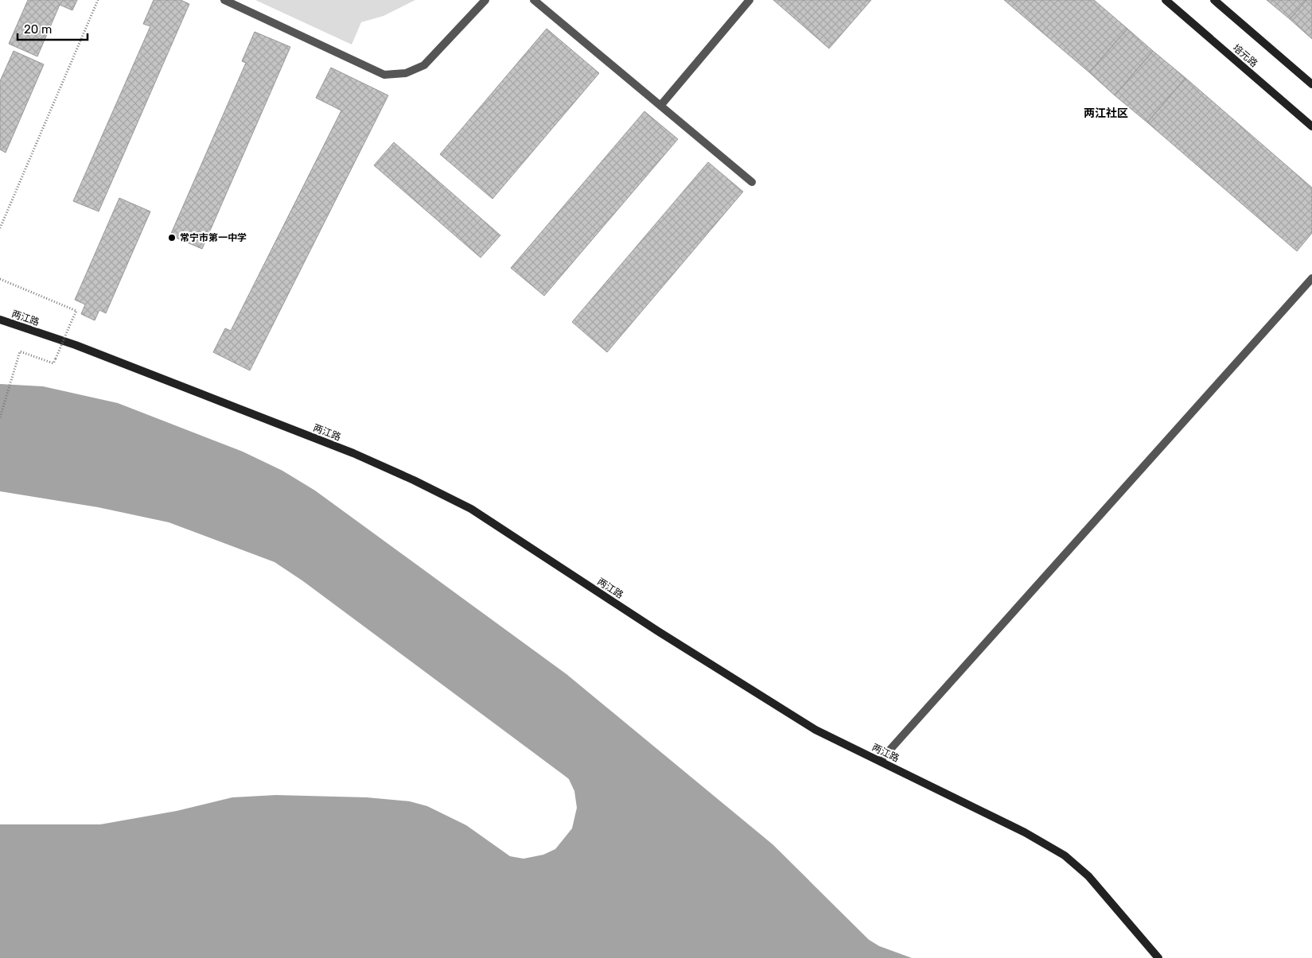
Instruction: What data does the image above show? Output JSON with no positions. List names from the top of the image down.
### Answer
{
  "streets": {
    "street": ["培元路", "两江路"]
  },
  "districts": ["两江社区"],
  "places": ["常宁市第一中学"],
  "scale_bar": "20 m"
}
